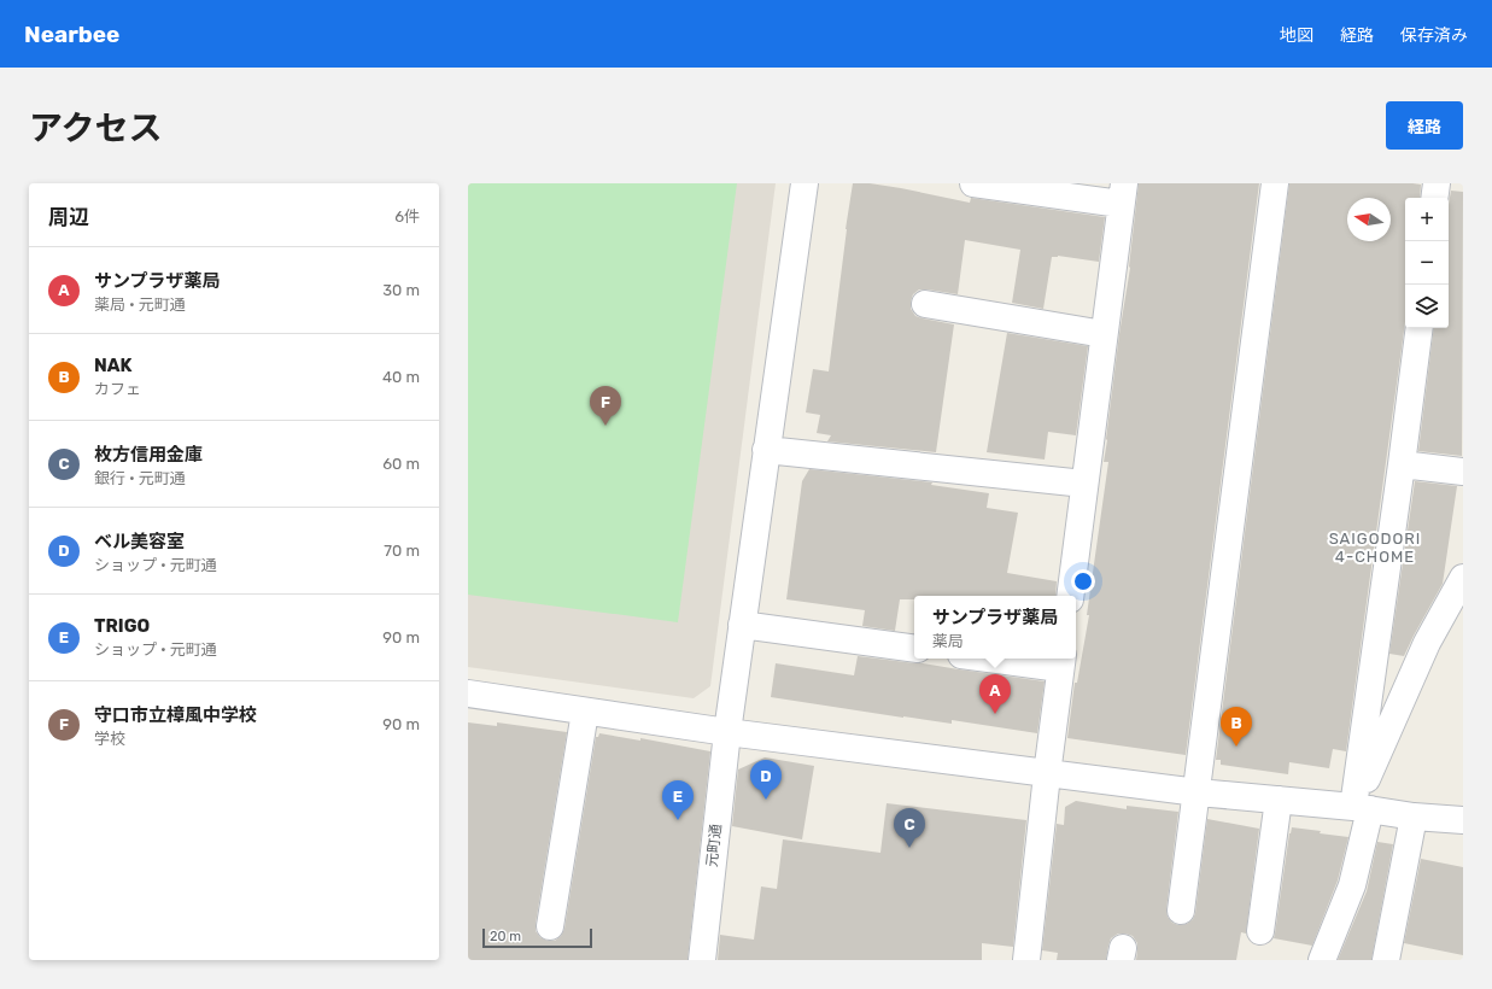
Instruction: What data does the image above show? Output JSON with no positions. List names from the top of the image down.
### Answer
{
  "streets": {
    "street": ["元町通"]
  },
  "districts": ["SAIGODORI 4-CHOME"],
  "scale_bar": "20 m",
  "north": "left",
  "page": {
    "header": "Nearbee",
    "nav": ["地図", "経路", "保存済み"],
    "title": "アクセス",
    "buttons": "経路",
    "heading": ["周辺", "6件"],
    "map_buttons": ["+", "−"],
    "list": [
      {
        "mark": "A",
        "name": "サンプラザ薬局",
        "note": "薬局 · 元町通",
        "value": "30 m"
      },
      {
        "mark": "B",
        "name": "NAK",
        "note": "カフェ",
        "value": "40 m"
      },
      {
        "mark": "C",
        "name": "枚方信用金庫",
        "note": "銀行 · 元町通",
        "value": "60 m"
      },
      {
        "mark": "D",
        "name": "ベル美容室",
        "note": "ショップ · 元町通",
        "value": "70 m"
      },
      {
        "mark": "E",
        "name": "TRIGO",
        "note": "ショップ · 元町通",
        "value": "90 m"
      },
      {
        "mark": "F",
        "name": "守口市立樟風中学校",
        "note": "学校",
        "value": "90 m"
      }
    ],
    "pins": [
      "F",
      "A",
      "B",
      "D",
      "E",
      "C"
    ],
    "popup": ["サンプラザ薬局", "薬局"],
    "scale": "20 m"
  }
}
